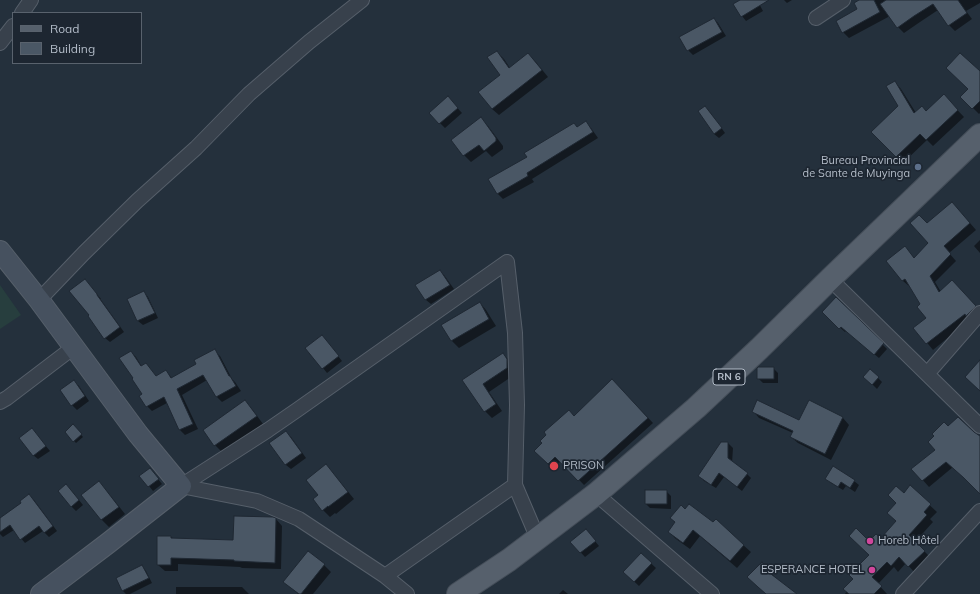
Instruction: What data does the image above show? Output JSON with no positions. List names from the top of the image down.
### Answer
{
  "streets": {
    "main road": ["RN 6"]
  },
  "places": [
    "Bureau Provincial de Sante de Muyinga",
    "PRISON",
    "Horeb Hôtel",
    "ESPERANCE HOTEL"
  ],
  "legend": ["Road", "Building"]
}
